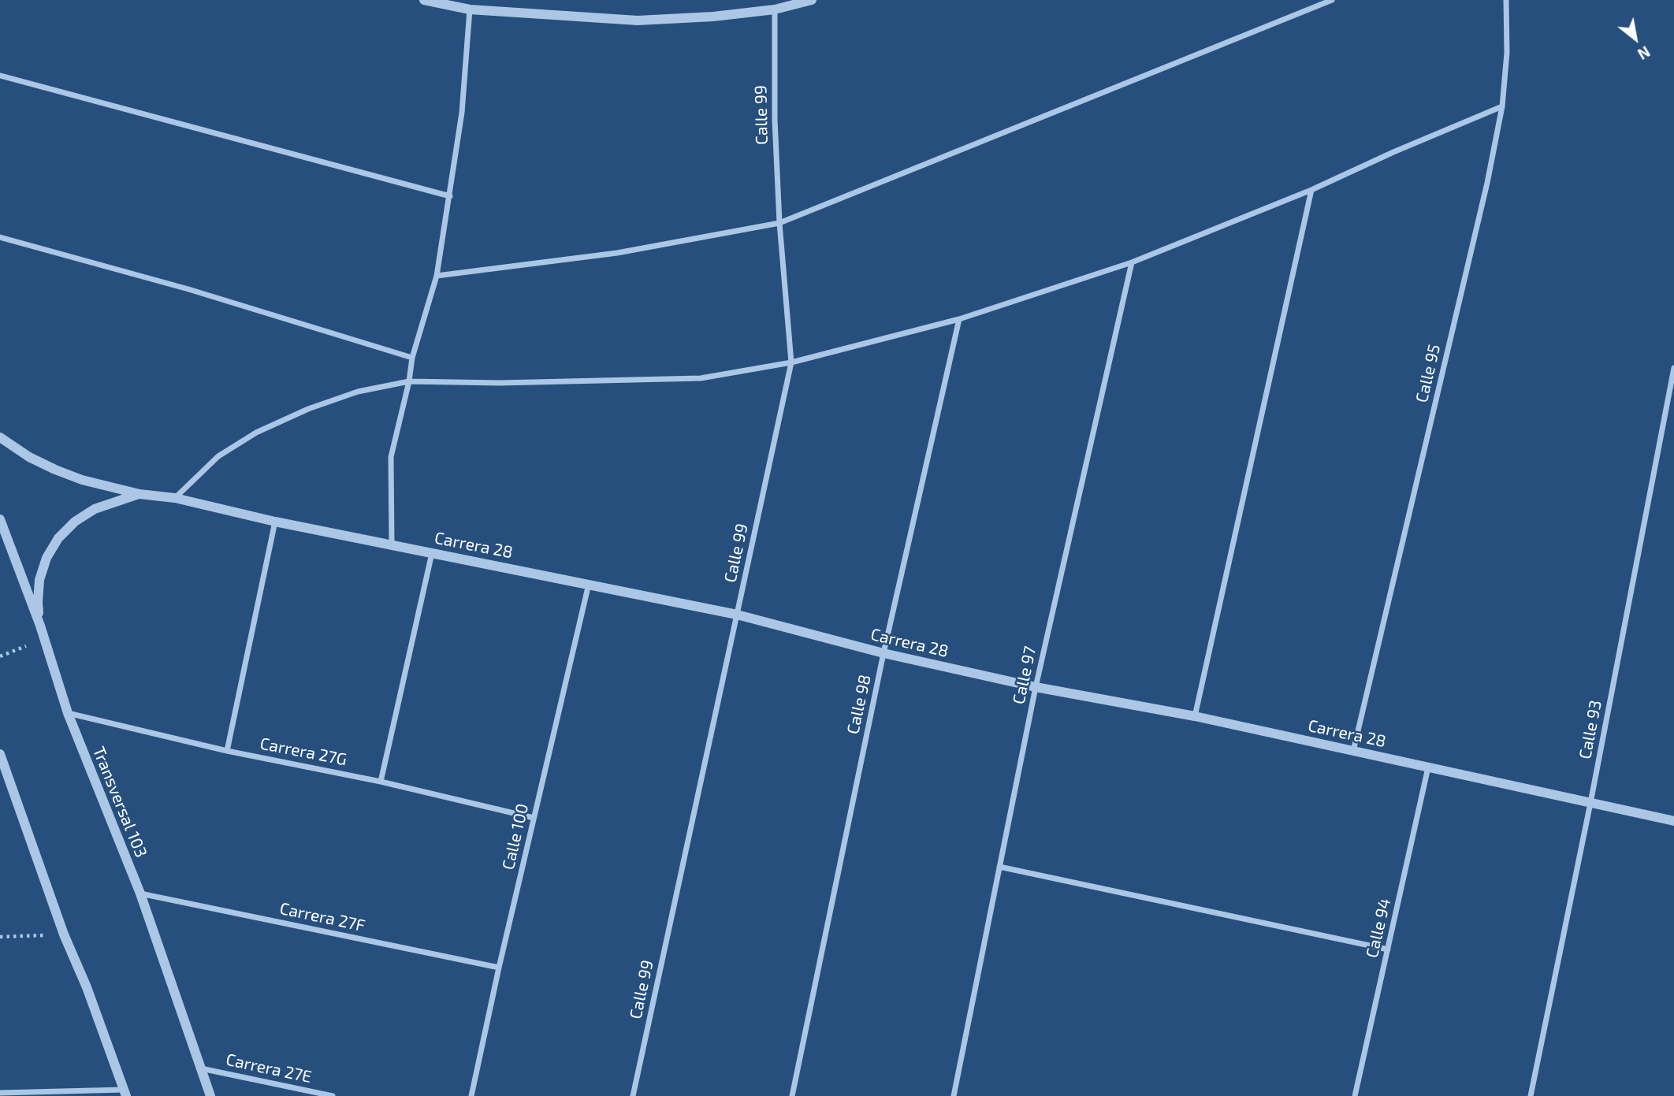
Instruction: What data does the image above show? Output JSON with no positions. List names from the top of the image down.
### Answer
{
  "streets": {
    "street": [
      "Calle 99",
      "Calle 95",
      "Carrera 28",
      "Calle 97",
      "Calle 98",
      "Calle 93",
      "Carrera 27G",
      "Transversal 103",
      "Calle 100",
      "Carrera 27F",
      "Calle 94",
      "Carrera 27E"
    ]
  },
  "crossings": [
    ["Calle 99", "Carrera 28"],
    ["Calle 95", "Carrera 28"],
    ["Carrera 28", "Calle 97"],
    ["Carrera 28", "Calle 98"],
    ["Carrera 28", "Calle 93"],
    ["Carrera 28", "Transversal 103"],
    ["Carrera 28", "Calle 100"],
    ["Carrera 28", "Calle 94"],
    ["Carrera 27G", "Transversal 103"],
    ["Carrera 27G", "Calle 100"],
    ["Transversal 103", "Carrera 27F"],
    ["Transversal 103", "Carrera 27E"],
    ["Calle 100", "Carrera 27F"]
  ],
  "north": "bottom right"
}
